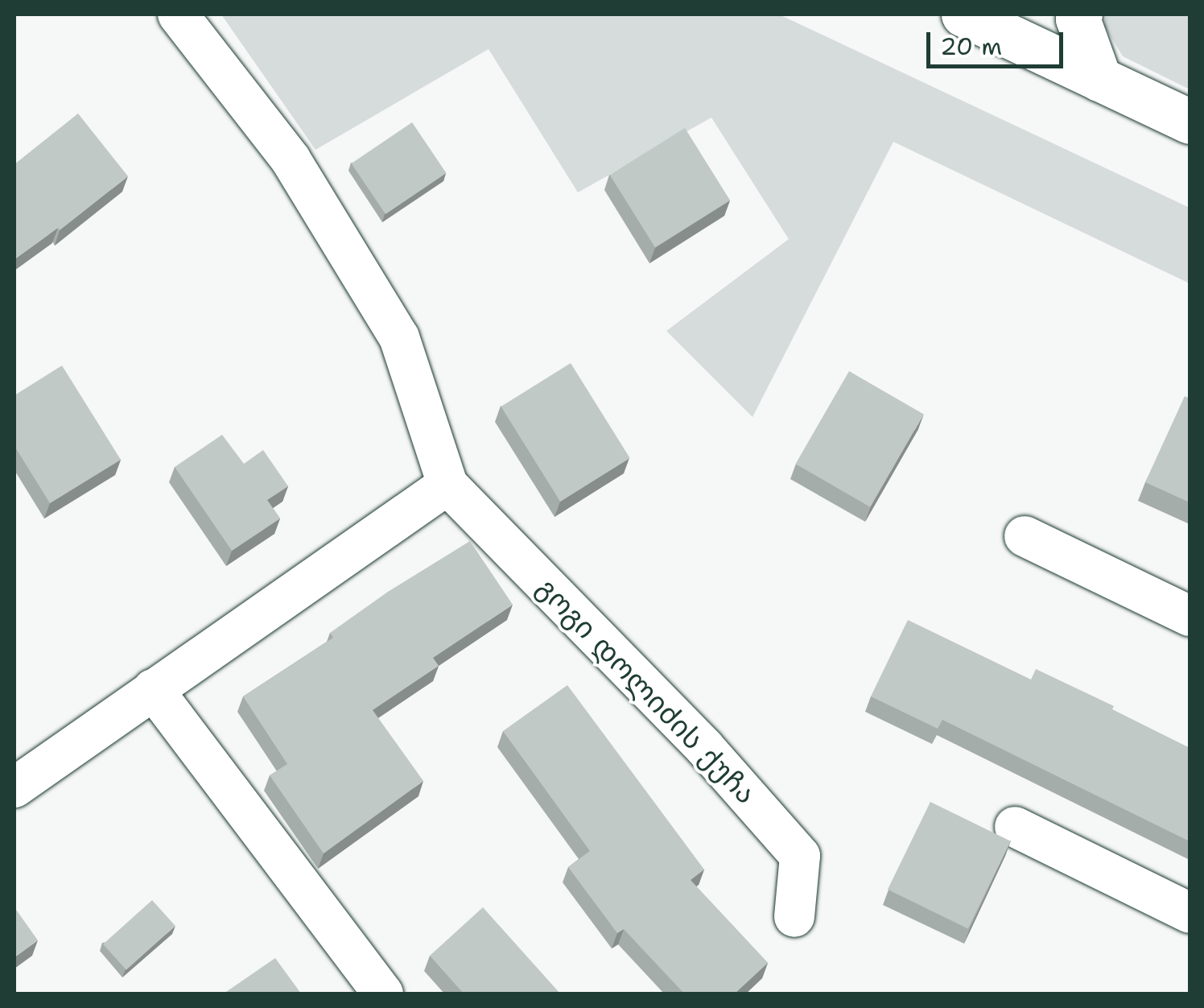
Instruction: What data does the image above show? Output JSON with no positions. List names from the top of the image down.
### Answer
{
  "streets": {
    "street": ["გოგი დოლიძის ქუჩა"]
  },
  "scale_bar": "20 m"
}
